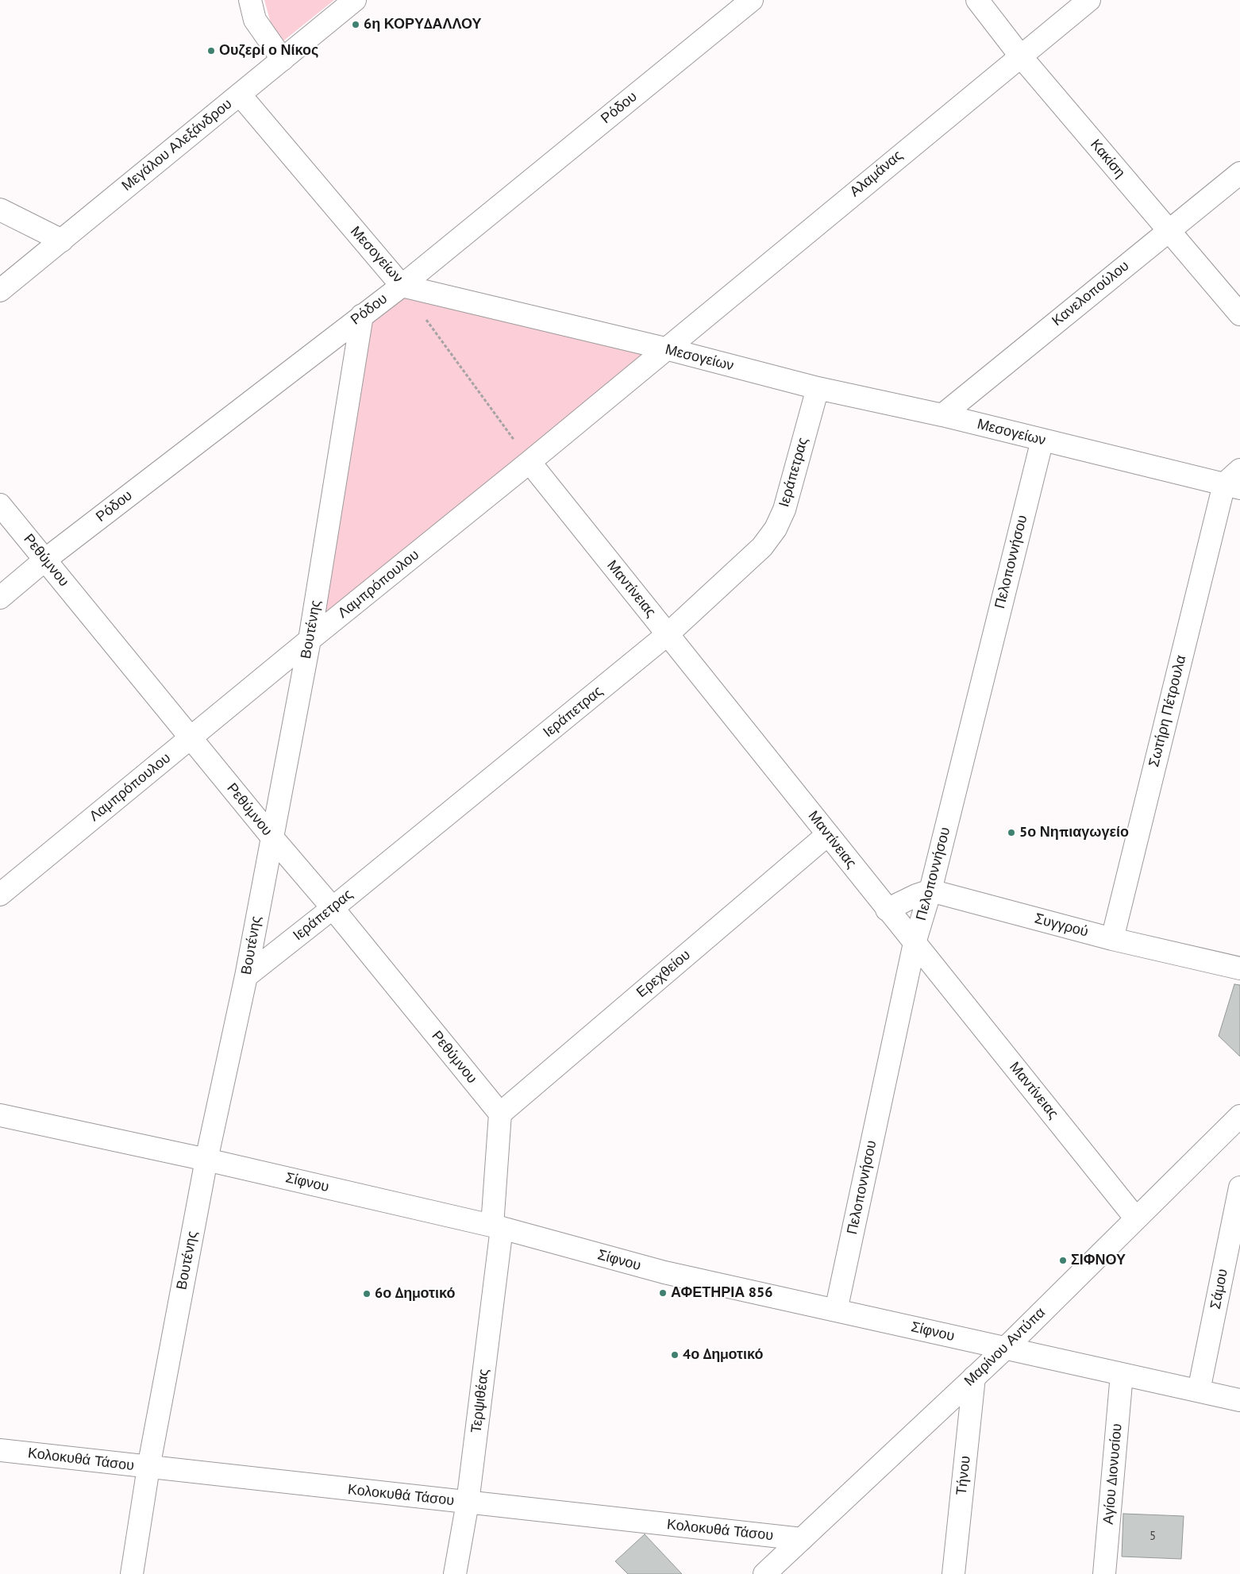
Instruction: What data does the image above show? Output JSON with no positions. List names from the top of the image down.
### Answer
{
  "streets": {
    "street": [
      "Ρόδου",
      "Μεγάλου Αλεξάνδρου",
      "Κακίση",
      "Αλαμάνας",
      "Μεσογείων",
      "Κανελοπούλου",
      "Ιεράπετρας",
      "Ρεθύμνου",
      "Πελοποννήσου",
      "Λαμπρόπουλου",
      "Μαντίνειας",
      "Βουτένης",
      "Σωτήρη Πέτρουλα",
      "Συγγρού",
      "Ερεχθείου",
      "Σίφνου",
      "Σάμου",
      "Μαρίνου Αντύπα",
      "Τερψιθέας",
      "Κολοκυθά Τάσου",
      "Αγίου Διονυσίου",
      "Τήνου"
    ]
  },
  "crossings": [
    ["Ρόδου", "Μεσογείων"],
    ["Ρόδου", "Ρεθύμνου"],
    ["Ρόδου", "Βουτένης"],
    ["Μεγάλου Αλεξάνδρου", "Μεσογείων"],
    ["Κακίση", "Αλαμάνας"],
    ["Κακίση", "Κανελοπούλου"],
    ["Αλαμάνας", "Μεσογείων"],
    ["Αλαμάνας", "Λαμπρόπουλου"],
    ["Μεσογείων", "Κανελοπούλου"],
    ["Μεσογείων", "Ιεράπετρας"],
    ["Μεσογείων", "Πελοποννήσου"],
    ["Μεσογείων", "Λαμπρόπουλου"],
    ["Μεσογείων", "Σωτήρη Πέτρουλα"],
    ["Ιεράπετρας", "Ρεθύμνου"],
    ["Ιεράπετρας", "Μαντίνειας"],
    ["Ιεράπετρας", "Βουτένης"],
    ["Ρεθύμνου", "Λαμπρόπουλου"],
    ["Ρεθύμνου", "Βουτένης"],
    ["Ρεθύμνου", "Ερεχθείου"],
    ["Ρεθύμνου", "Τερψιθέας"],
    ["Πελοποννήσου", "Μαντίνειας"],
    ["Πελοποννήσου", "Συγγρού"],
    ["Πελοποννήσου", "Σίφνου"],
    ["Λαμπρόπουλου", "Μαντίνειας"],
    ["Λαμπρόπουλου", "Βουτένης"],
    ["Μαντίνειας", "Ερεχθείου"],
    ["Μαντίνειας", "Μαρίνου Αντύπα"],
    ["Βουτένης", "Σίφνου"],
    ["Βουτένης", "Κολοκυθά Τάσου"],
    ["Σωτήρη Πέτρουλα", "Συγγρού"],
    ["Ερεχθείου", "Τερψιθέας"],
    ["Σίφνου", "Σάμου"],
    ["Σίφνου", "Μαρίνου Αντύπα"],
    ["Σίφνου", "Τερψιθέας"],
    ["Σίφνου", "Αγίου Διονυσίου"],
    ["Μαρίνου Αντύπα", "Κολοκυθά Τάσου"],
    ["Μαρίνου Αντύπα", "Τήνου"],
    ["Τερψιθέας", "Κολοκυθά Τάσου"]
  ],
  "places": [
    "6η ΚΟΡΥΔΑΛΛΟΥ",
    "Ουζερί ο Νίκος",
    "5ο Νηπιαγωγείο",
    "ΣΙΦΝΟΥ",
    "ΑΦΕΤΗΡΙΑ 856",
    "6ο Δημοτικό",
    "4ο Δημοτικό"
  ],
  "house_numbers": ["5"]
}
